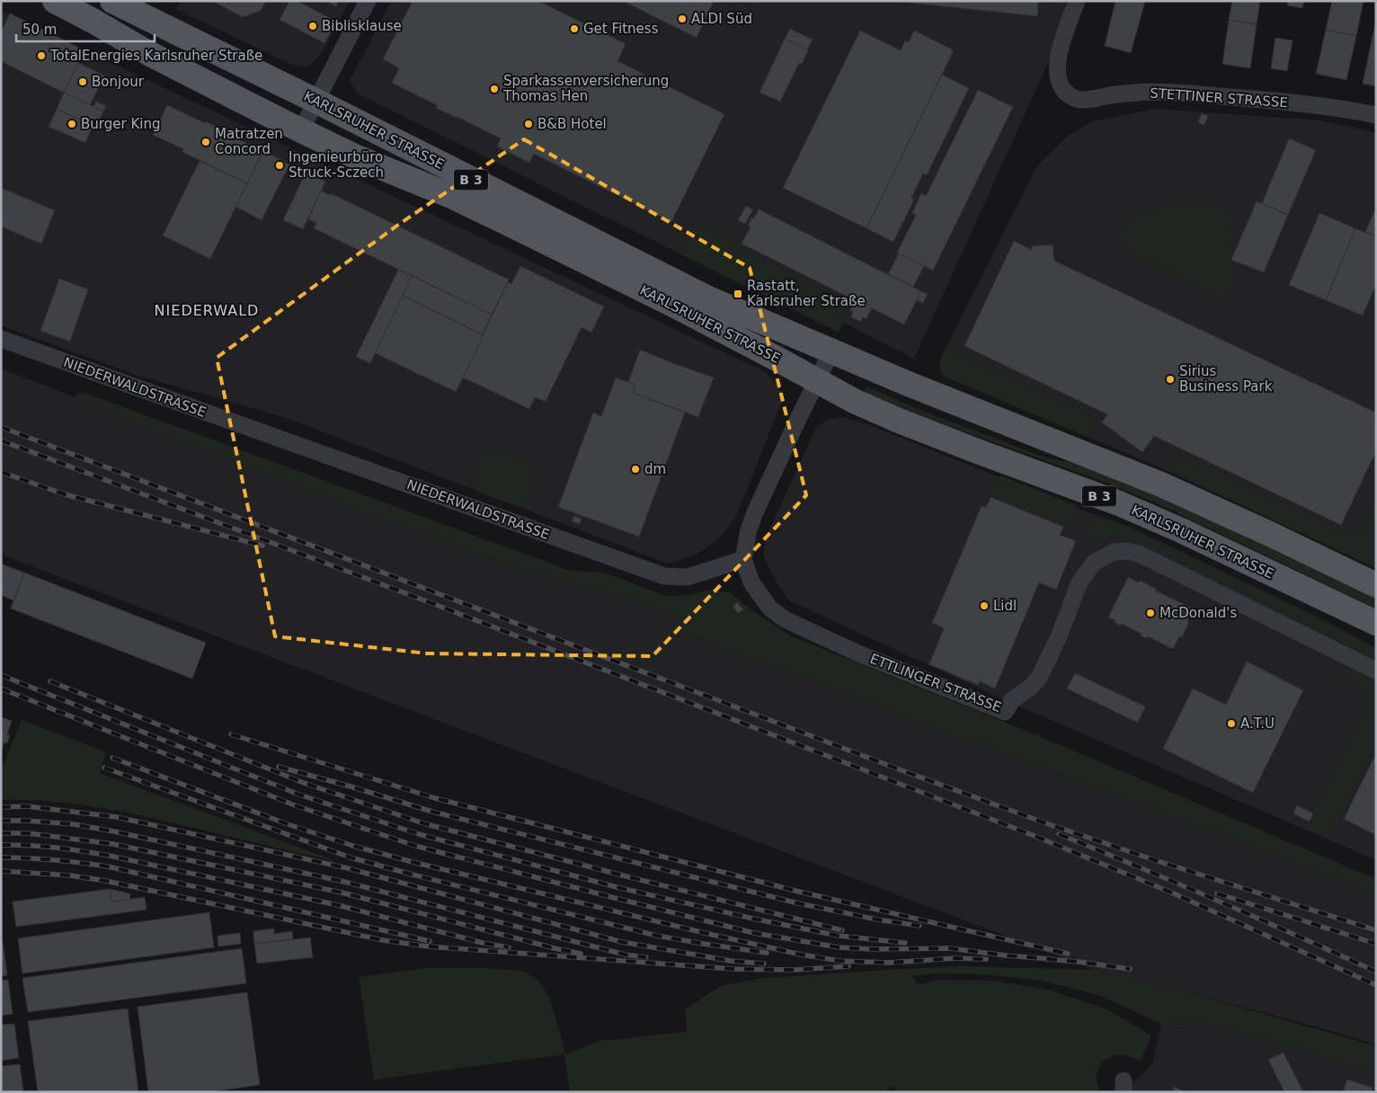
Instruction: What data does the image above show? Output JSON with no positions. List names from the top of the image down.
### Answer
{
  "streets": {
    "main road": ["KARLSRUHER STRASSE", "B 3"],
    "street": ["STETTINER STRASSE", "NIEDERWALDSTRASSE", "ETTLINGER STRASSE"]
  },
  "crossings": [
    ["NIEDERWALDSTRASSE", "ETTLINGER STRASSE"]
  ],
  "districts": ["NIEDERWALD"],
  "places": {
    "other": [
      "ALDI Süd",
      "Biblisklause",
      "Get Fitness",
      "TotalEnergies Karlsruher Straße",
      "Bonjour",
      "Sparkassenversicherung Thomas Hen",
      "Burger King",
      "B&B Hotel",
      "Matratzen Concord",
      "Ingenieurbüro Struck-Sczech",
      "Sirius Business Park",
      "dm",
      "Lidl",
      "McDonald's",
      "A.T.U"
    ],
    "transit": ["Rastatt, Karlsruher Straße"]
  },
  "scale_bar": "50 m"
}
